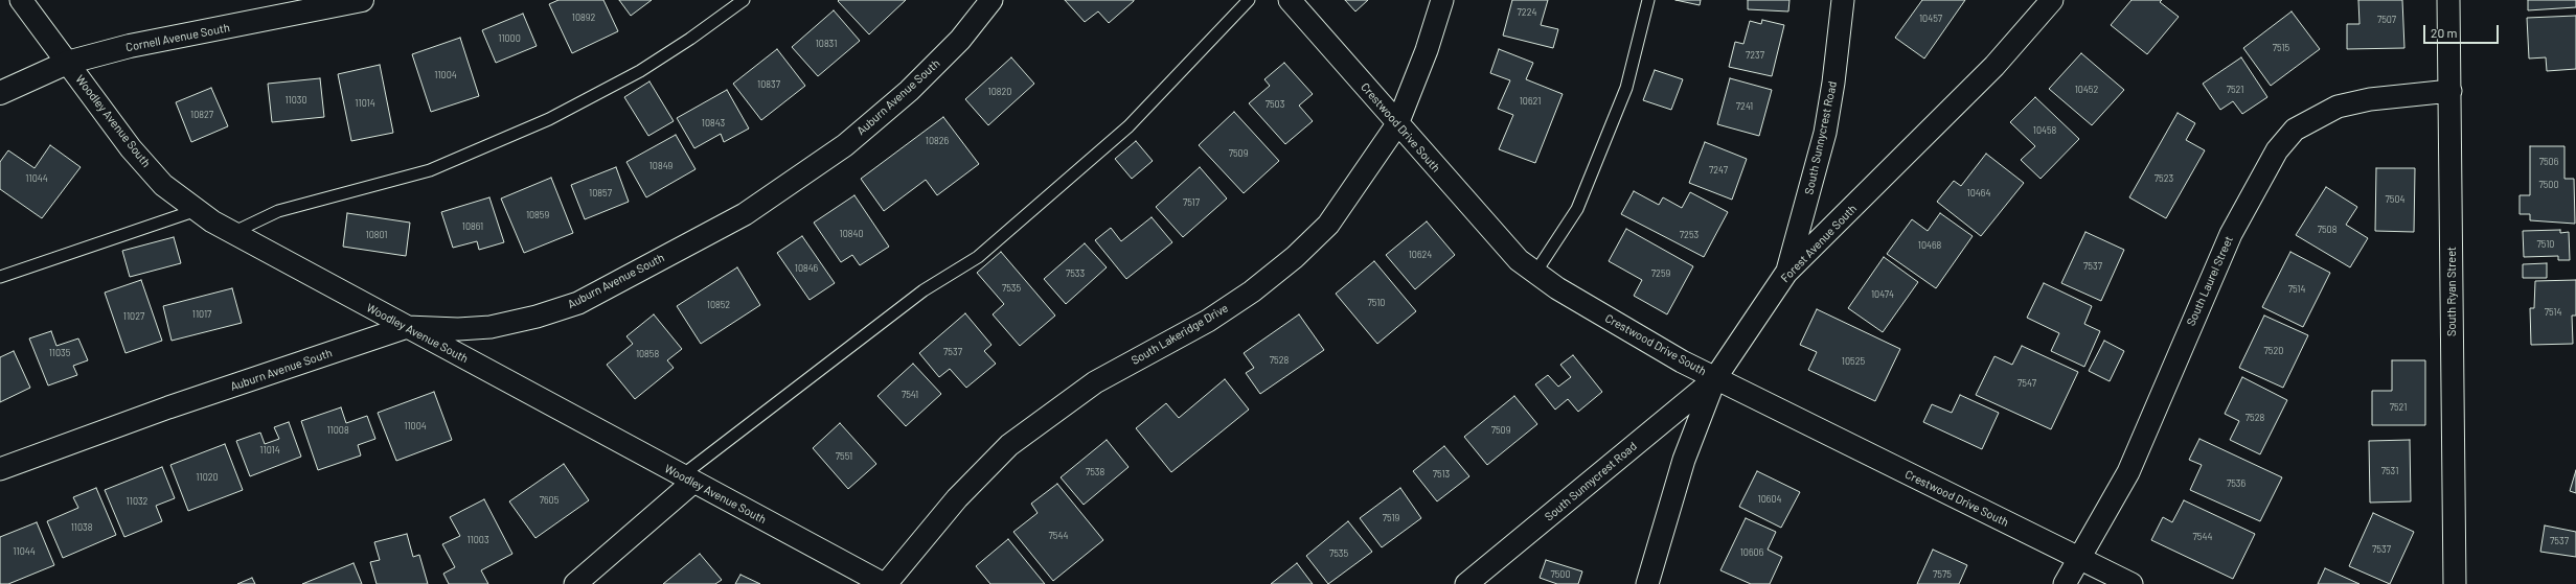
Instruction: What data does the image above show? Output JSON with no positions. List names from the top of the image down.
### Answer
{
  "streets": {
    "street": [
      "Cornell Avenue South",
      "Auburn Avenue South",
      "Woodley Avenue South",
      "Crestwood Drive South",
      "South Sunnycrest Road",
      "Forest Avenue South",
      "South Laurel Street",
      "South Ryan Street",
      "South Lakeridge Drive"
    ]
  },
  "crossings": [
    ["Cornell Avenue South", "Woodley Avenue South"],
    ["Auburn Avenue South", "Woodley Avenue South"],
    ["Woodley Avenue South", "South Lakeridge Drive"],
    ["Crestwood Drive South", "South Sunnycrest Road"],
    ["Crestwood Drive South", "Forest Avenue South"],
    ["Crestwood Drive South", "South Laurel Street"],
    ["Crestwood Drive South", "South Lakeridge Drive"],
    ["South Sunnycrest Road", "Forest Avenue South"],
    ["South Laurel Street", "South Ryan Street"]
  ],
  "house_numbers": [
    "7224",
    "10892",
    "10457",
    "7507",
    "11000",
    "10831",
    "7515",
    "7237",
    "11004",
    "10837",
    "10452",
    "7521",
    "10820",
    "11030",
    "10621",
    "11014",
    "7503",
    "7241",
    "10827",
    "10843",
    "10458",
    "10826",
    "7509",
    "7506",
    "10849",
    "7247",
    "11044",
    "7523",
    "7500",
    "10857",
    "10464",
    "7504",
    "7517",
    "10859",
    "10861",
    "7508",
    "10840",
    "10801",
    "7253",
    "7510",
    "10468",
    "10624",
    "7537",
    "10846",
    "7533",
    "7259",
    "7535",
    "7514",
    "10474",
    "7510",
    "10852",
    "7514",
    "11017",
    "11027",
    "7520",
    "7537",
    "11035",
    "10858",
    "7528",
    "10525",
    "7547",
    "7541",
    "7521",
    "7528",
    "11004",
    "11008",
    "7509",
    "11014",
    "7551",
    "7531",
    "7538",
    "7513",
    "11020",
    "7536",
    "10604",
    "7605",
    "11032",
    "7519",
    "11038",
    "7544",
    "7544",
    "11003",
    "7537",
    "7537",
    "11044",
    "10606",
    "7535",
    "7500",
    "7575"
  ],
  "scale_bar": "20 m"
}
